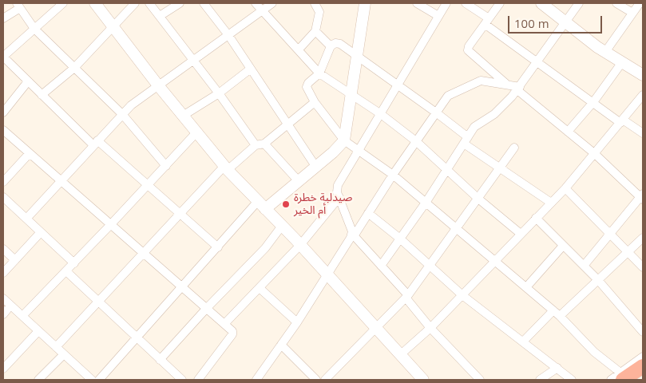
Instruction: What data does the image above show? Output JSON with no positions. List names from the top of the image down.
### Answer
{
  "places": ["صيدلية خطرة أم الخير"],
  "scale_bar": "100 m"
}
